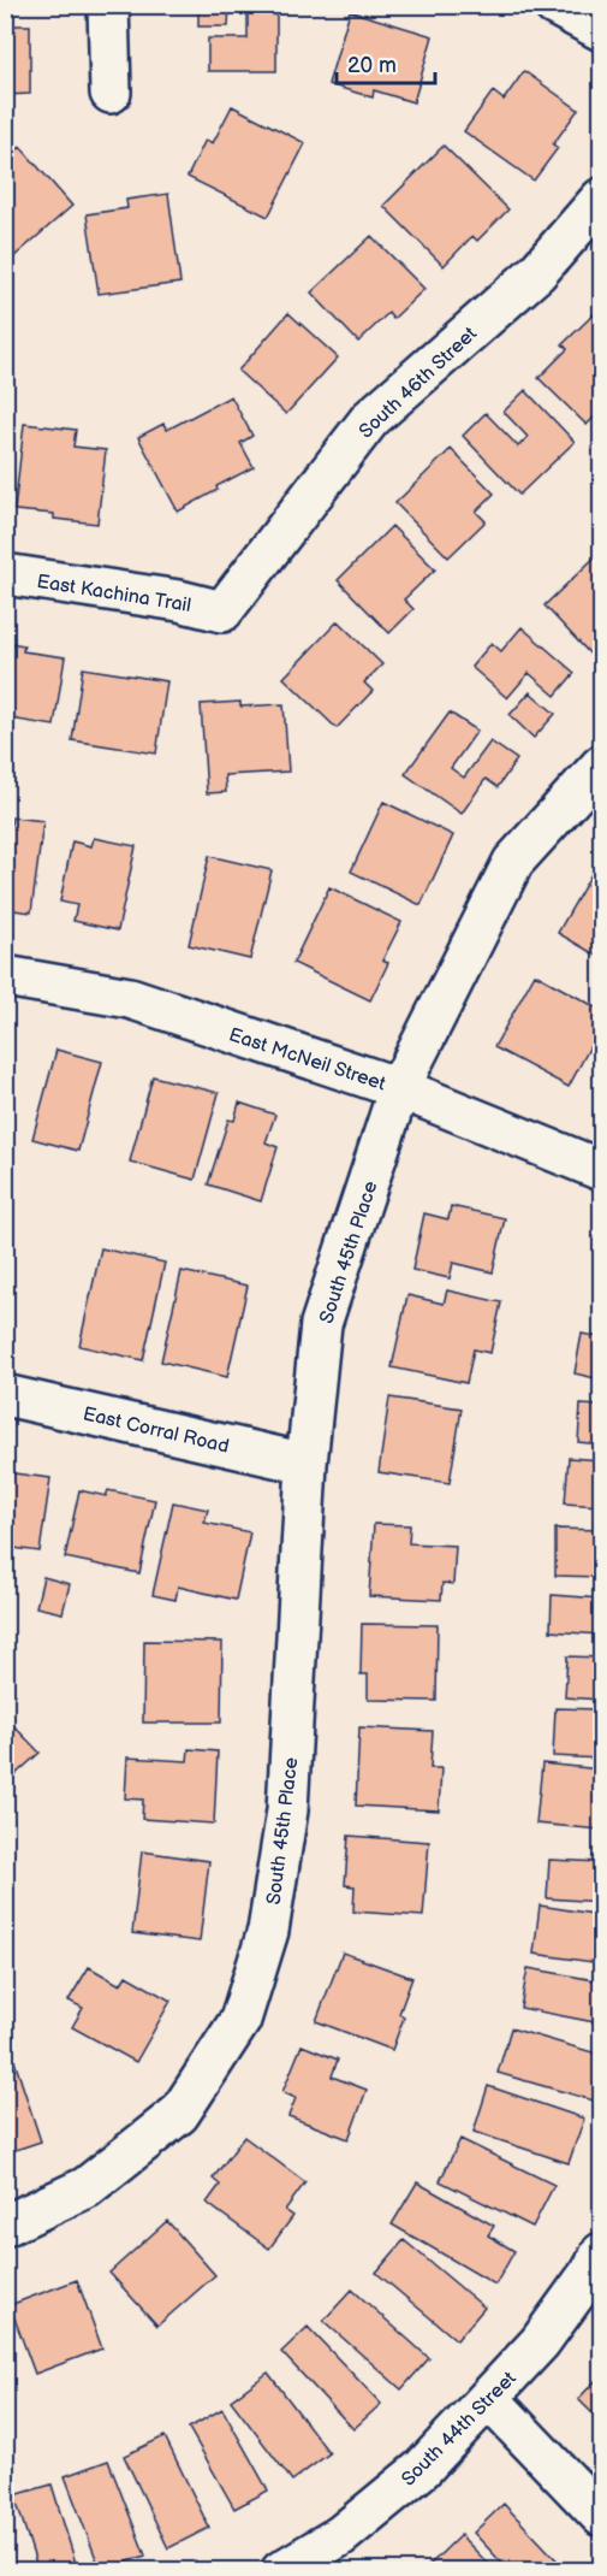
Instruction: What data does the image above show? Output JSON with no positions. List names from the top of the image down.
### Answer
{
  "streets": {
    "street": [
      "South 46th Street",
      "East Kachina Trail",
      "East McNeil Street",
      "South 45th Place",
      "East Corral Road",
      "South 44th Street"
    ]
  },
  "crossings": [
    ["South 46th Street", "East Kachina Trail"],
    ["East McNeil Street", "South 45th Place"],
    ["South 45th Place", "East Corral Road"]
  ],
  "scale_bar": "20 m"
}
